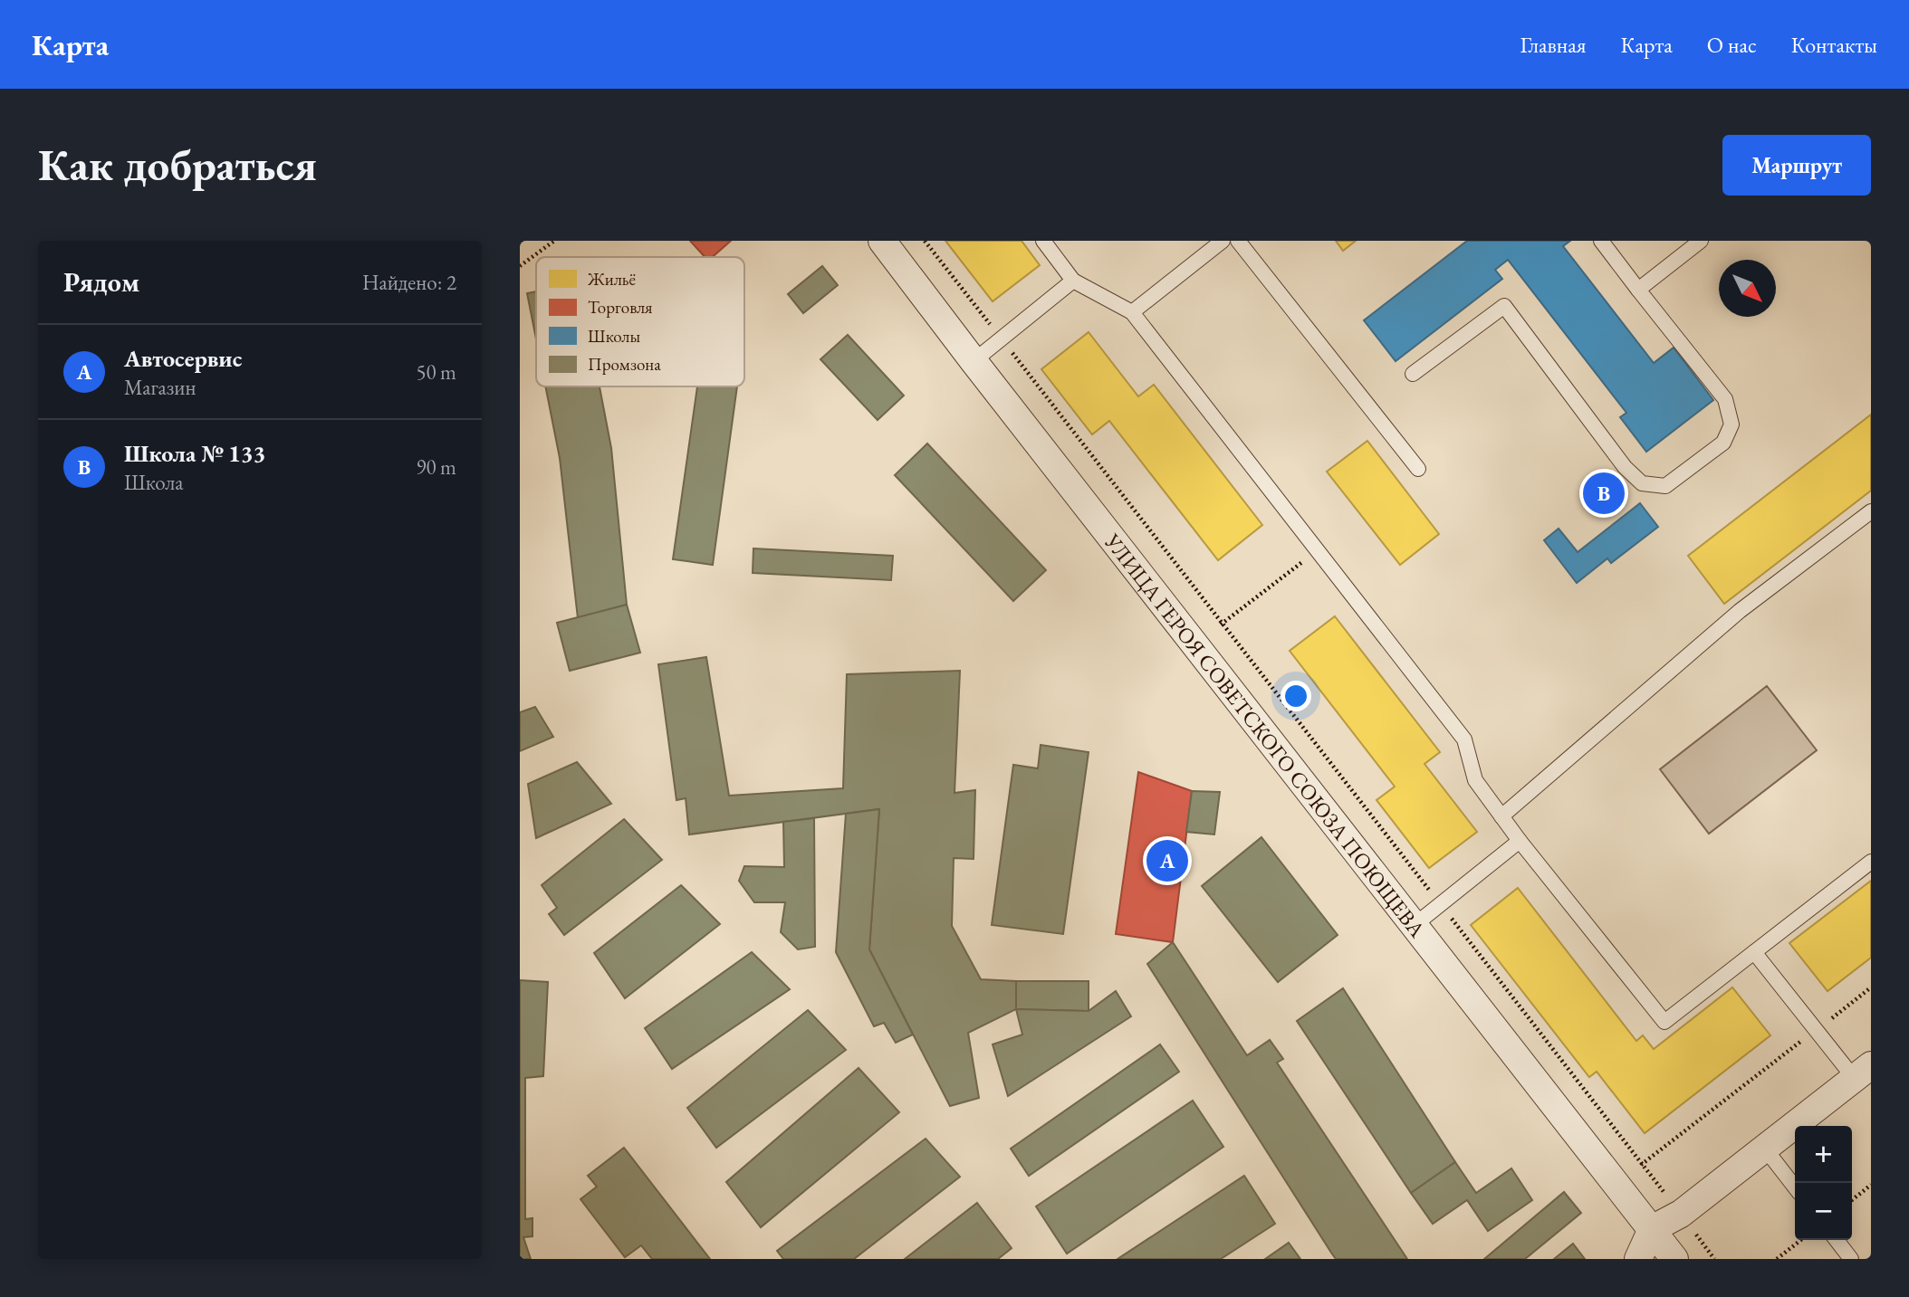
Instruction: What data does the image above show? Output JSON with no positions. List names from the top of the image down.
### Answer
{
  "streets": {
    "street": ["УЛИЦА ГЕРОЯ СОВЕТСКОГО СОЮЗА ПОЮЩЕВА"]
  },
  "legend": [
    "Жильё",
    "Торговля",
    "Школы",
    "Промзона"
  ],
  "north": "bottom right",
  "page": {
    "header": "Карта",
    "nav": [
      "Главная",
      "Карта",
      "О нас",
      "Контакты"
    ],
    "buttons": "Маршрут",
    "title": "Как добраться",
    "heading": ["Рядом", "Найдено: 2"],
    "list": [
      {
        "mark": "A",
        "name": "Автосервис",
        "note": "Магазин",
        "value": "50 m"
      },
      {
        "mark": "B",
        "name": "Школа № 133",
        "note": "Школа",
        "value": "90 m"
      }
    ],
    "pins": ["B", "A"],
    "map_buttons": ["+", "−"]
  }
}
